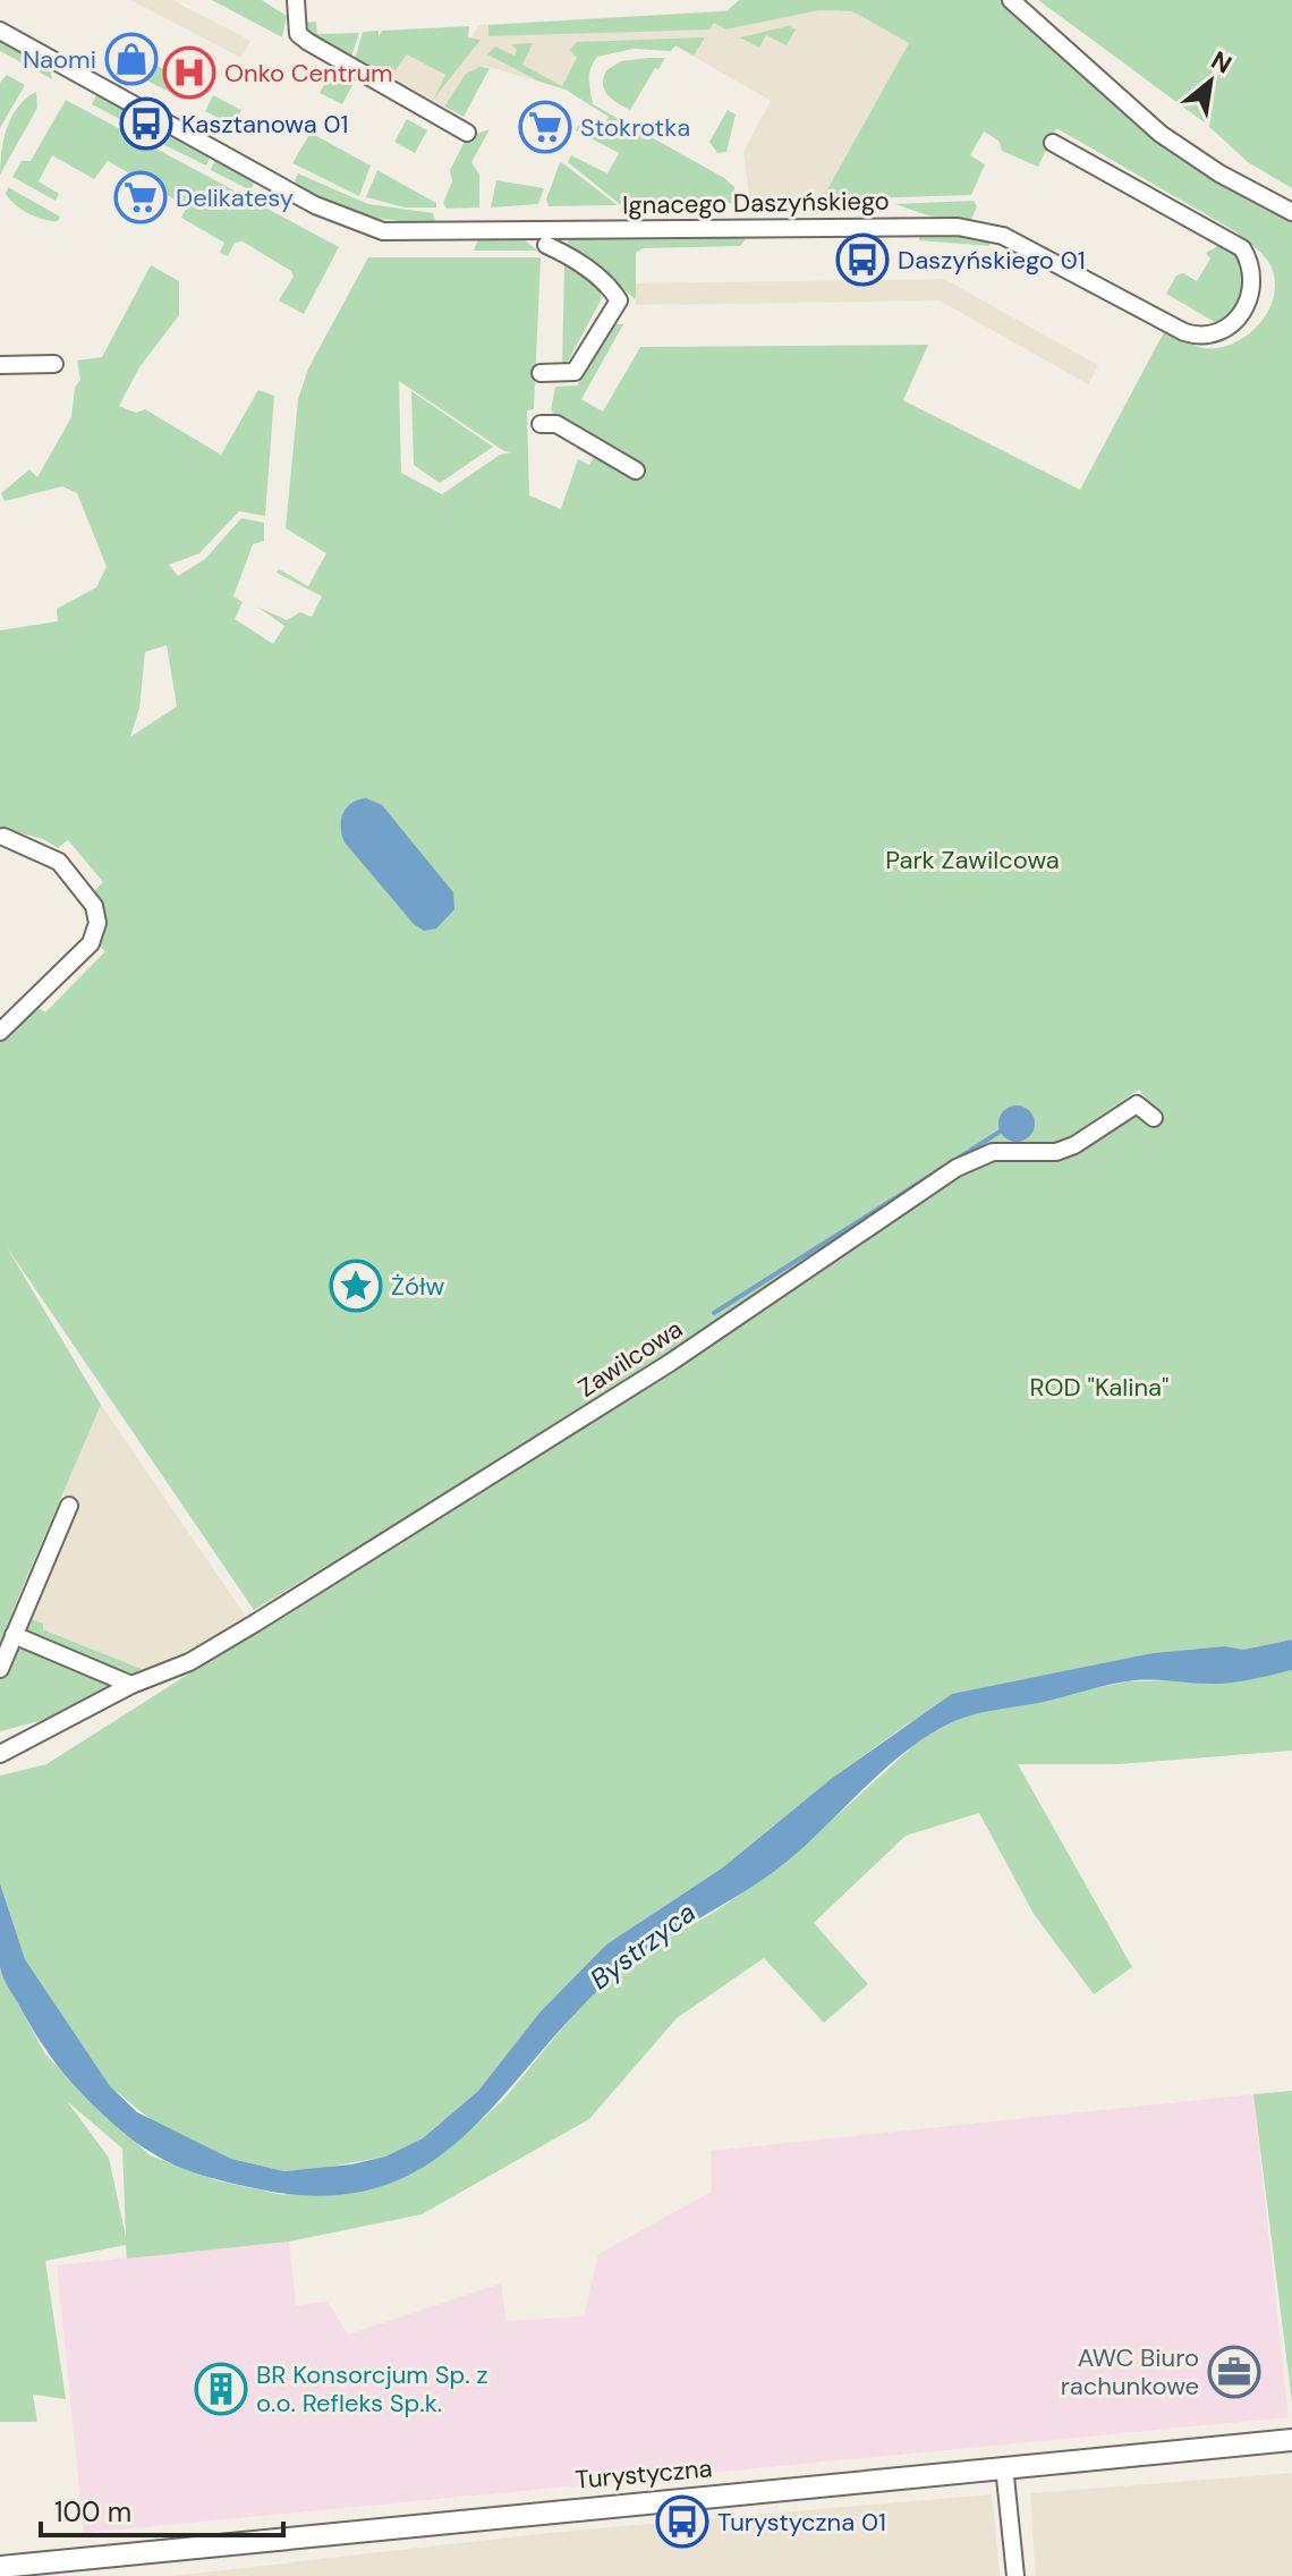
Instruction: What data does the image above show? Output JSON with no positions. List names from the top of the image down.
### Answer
{
  "streets": {
    "main road": ["Turystyczna"],
    "street": ["Ignacego Daszyńskiego", "Zawilcowa"]
  },
  "water": ["Bystrzyca"],
  "parks": ["Park Zawilcowa", "ROD \"Kalina\""],
  "places": {
    "shop": ["Naomi"],
    "hospital": ["Onko Centrum"],
    "bus stop": ["Kasztanowa 01", "Daszyńskiego 01", "Turystyczna 01"],
    "supermarket": ["Stokrotka", "Delikatesy"],
    "place": ["Żółw"],
    "office": ["AWC Biuro rachunkowe"],
    "building": ["BR Konsorcjum Sp. z o.o. Refleks Sp.k."]
  },
  "scale_bar": "100 m",
  "north": "top right"
}
